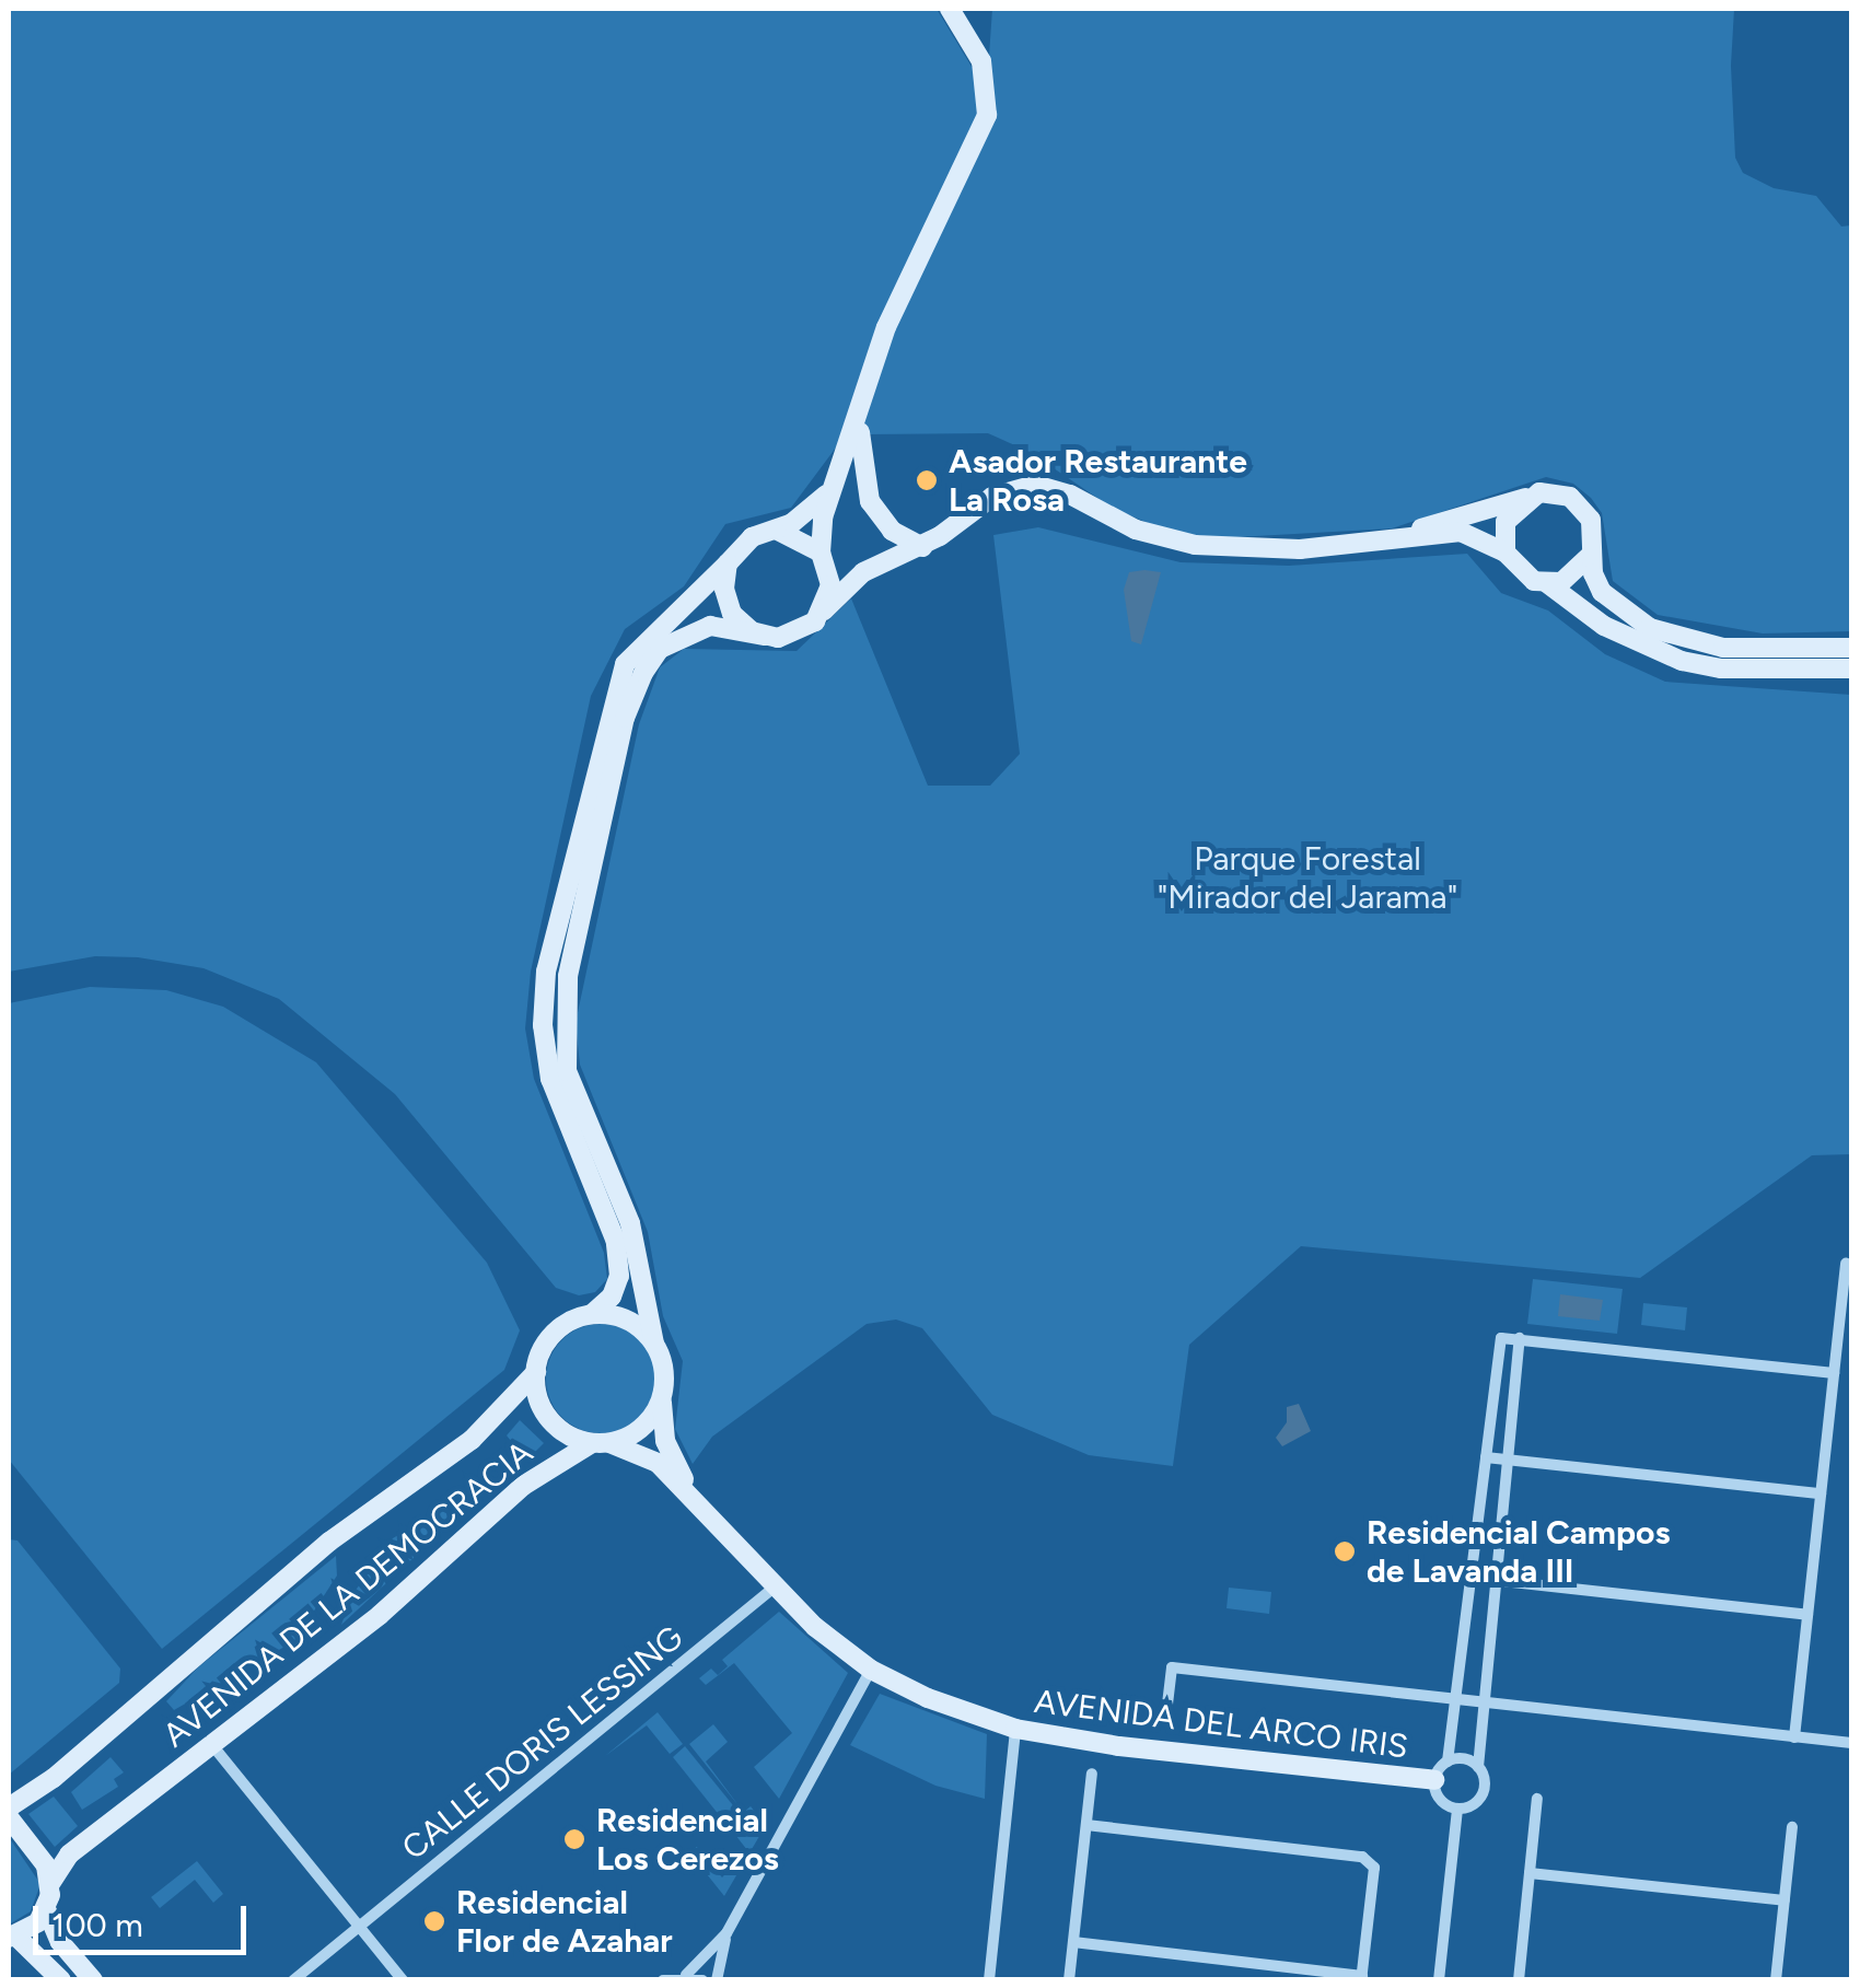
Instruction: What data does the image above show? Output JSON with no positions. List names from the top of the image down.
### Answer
{
  "streets": {
    "main road": ["AVENIDA DE LA DEMOCRACIA", "AVENIDA DEL ARCO IRIS"],
    "street": ["CALLE DORIS LESSING"]
  },
  "crossings": [
    ["AVENIDA DE LA DEMOCRACIA", "AVENIDA DEL ARCO IRIS"],
    ["AVENIDA DEL ARCO IRIS", "CALLE DORIS LESSING"]
  ],
  "parks": ["Parque Forestal \"Mirador del Jarama\""],
  "places": [
    "Asador Restaurante La Rosa",
    "Residencial Campos de Lavanda III",
    "Residencial Los Cerezos",
    "Residencial Flor de Azahar"
  ],
  "scale_bar": "100 m"
}
